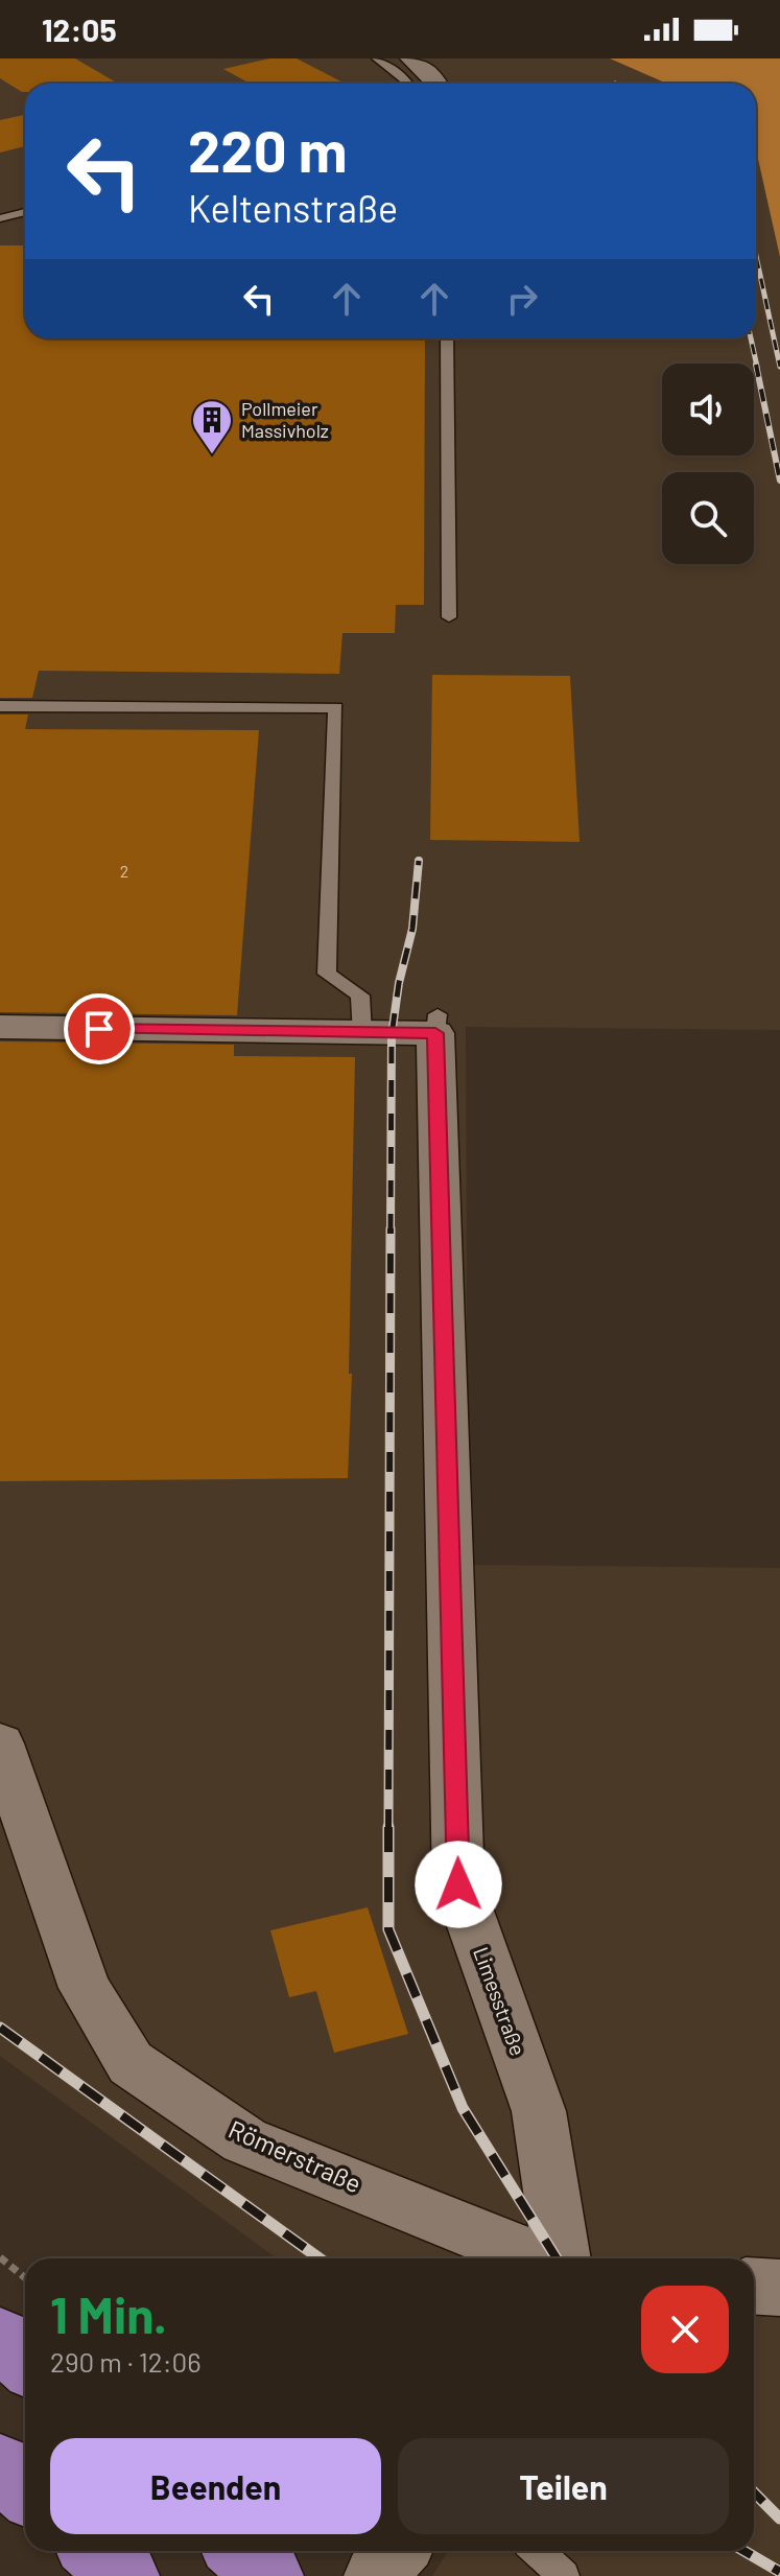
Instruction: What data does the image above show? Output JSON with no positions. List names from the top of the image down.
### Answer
{
  "streets": {
    "street": ["Limesstraße", "Römerstraße"]
  },
  "places": {
    "building": ["Pollmeier Massivholz"]
  },
  "house_numbers": ["2"],
  "page": {
    "status": "12:05",
    "turn": ["220 m", "Keltenstraße"],
    "heading": ["1 Min.", "290 m · 12:06"],
    "buttons": ["Beenden", "Teilen"]
  }
}
